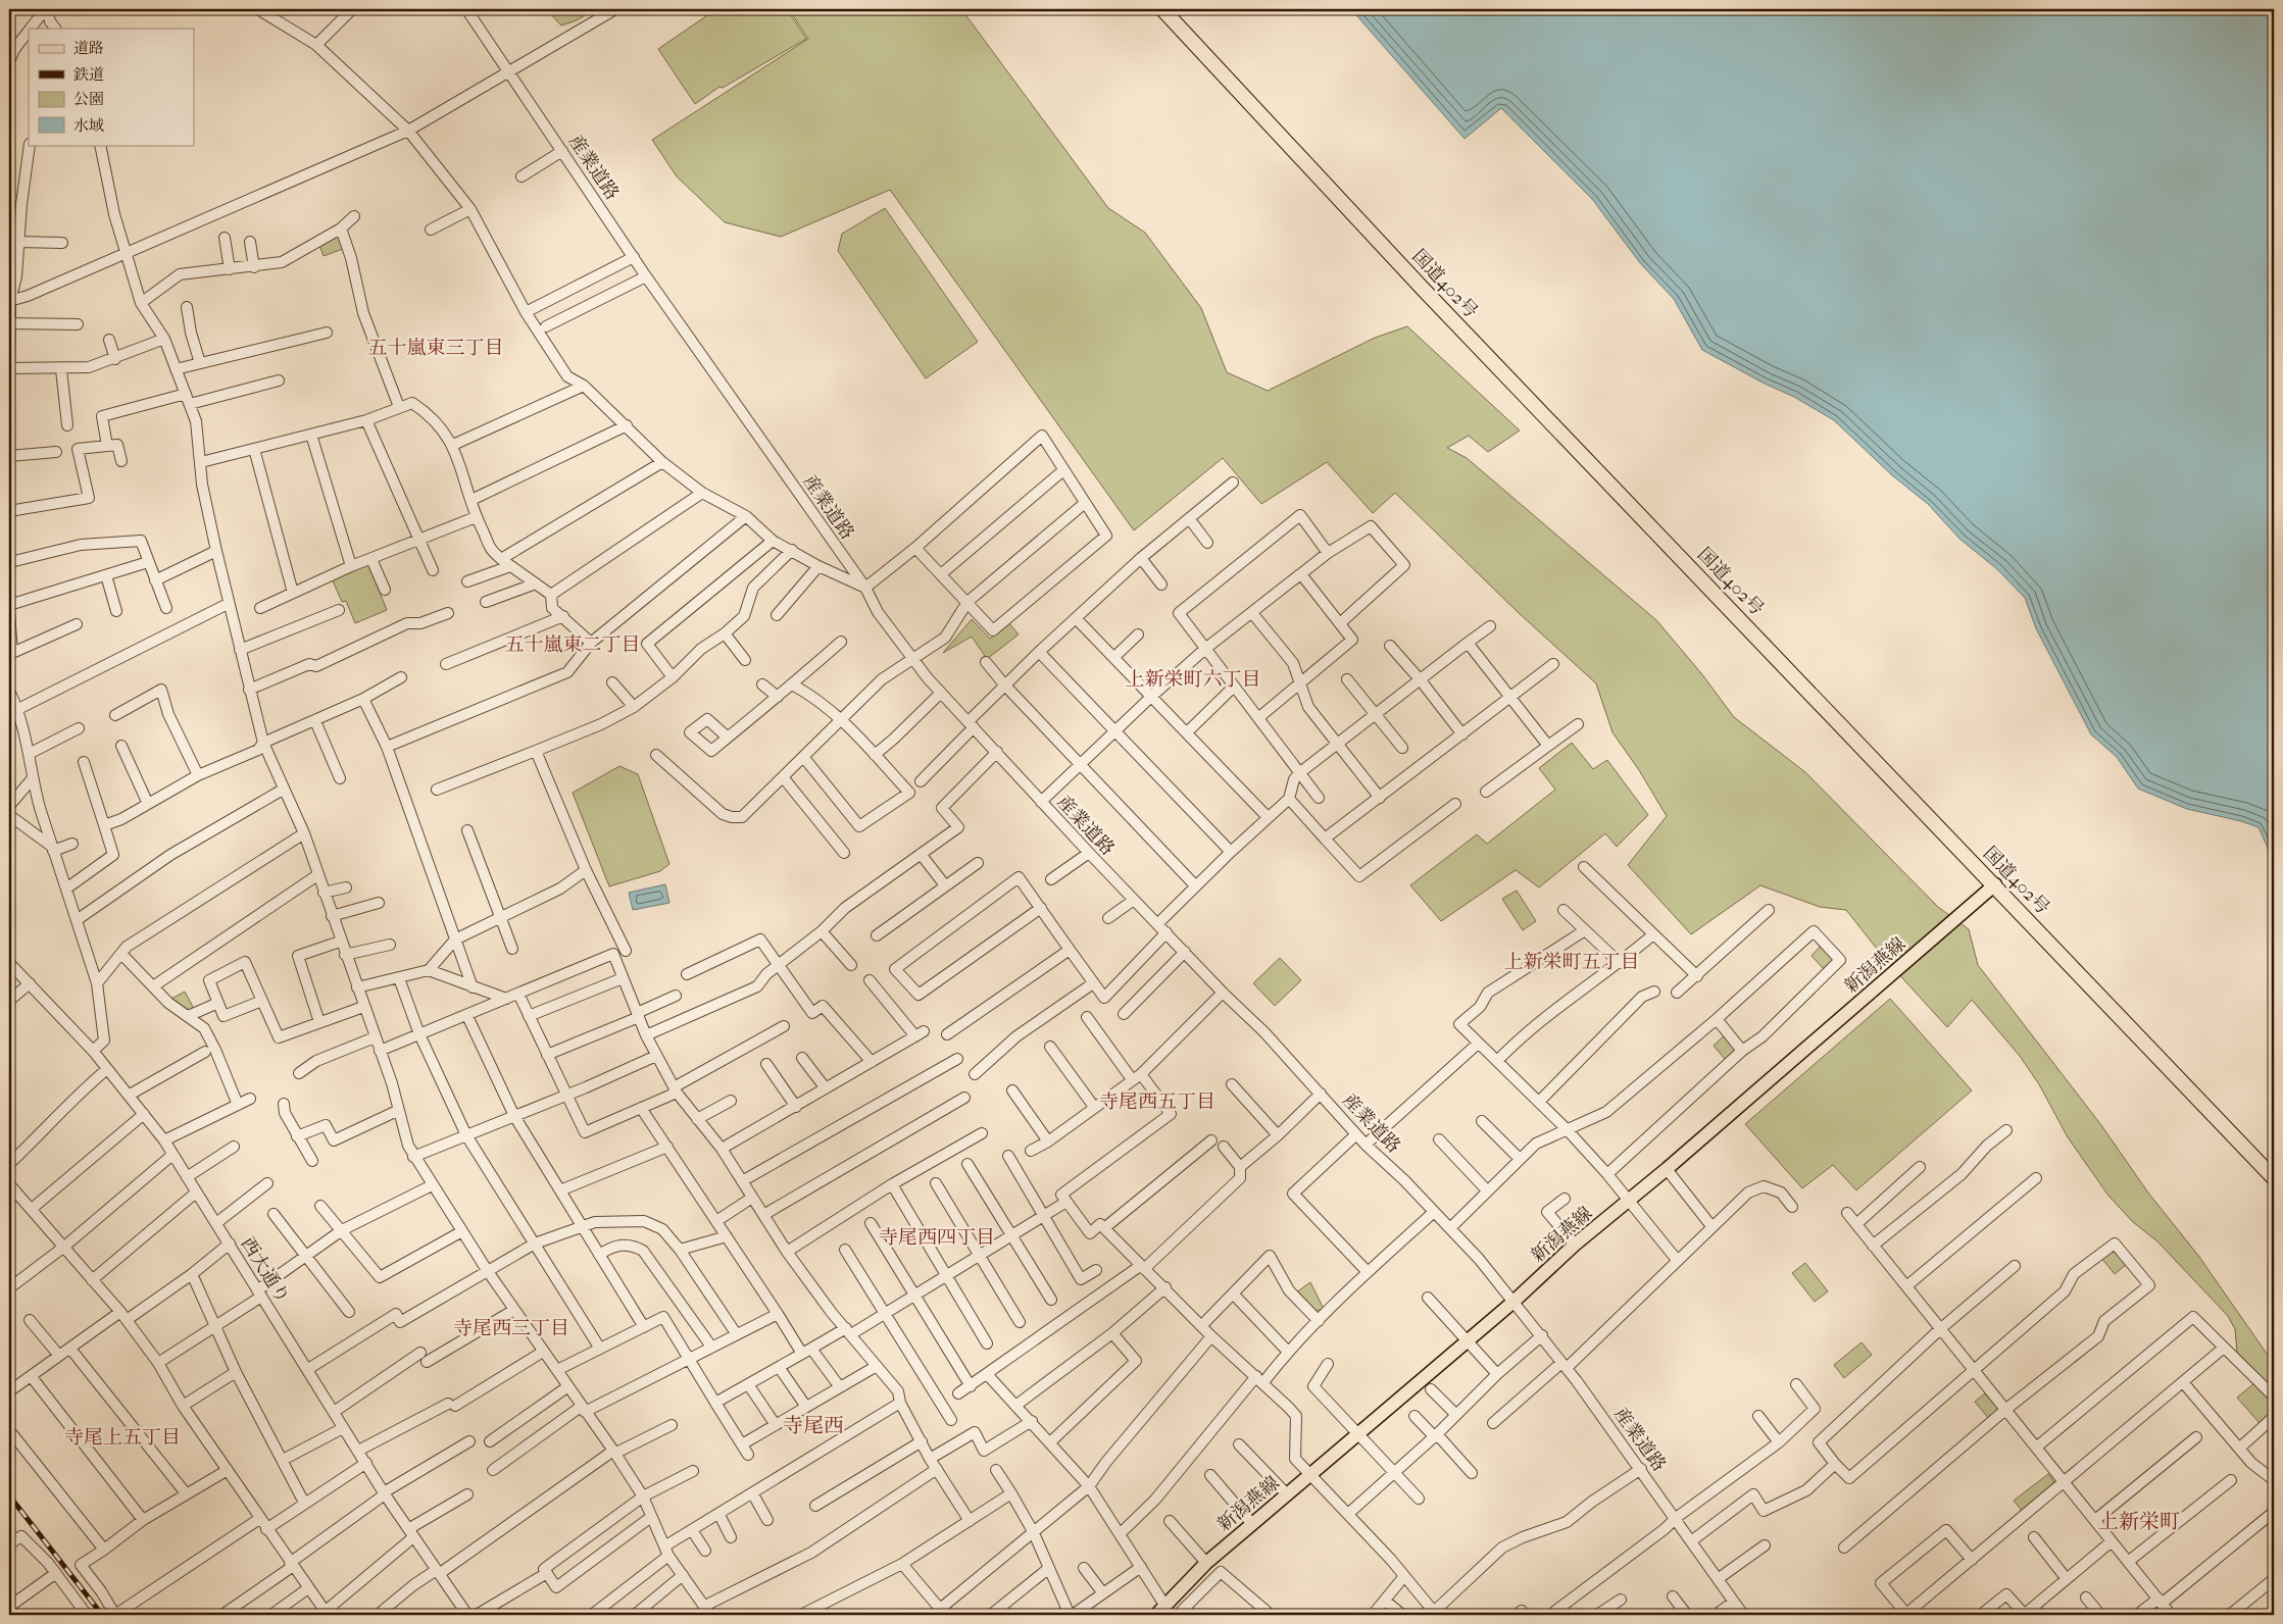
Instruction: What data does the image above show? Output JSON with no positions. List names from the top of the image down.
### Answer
{
  "streets": {
    "highway": ["国道402号"],
    "main road": ["新潟燕線"],
    "street": ["産業道路", "西大通り"]
  },
  "crossings": [
    ["産業道路", "新潟燕線"],
    ["国道402号", "新潟燕線"]
  ],
  "districts": [
    "五十嵐東三丁目",
    "五十嵐東二丁目",
    "上新栄町六丁目",
    "上新栄町五丁目",
    "寺尾西五丁目",
    "寺尾西四丁目",
    "寺尾西三丁目",
    "寺尾西",
    "寺尾上五丁目",
    "上新栄町"
  ],
  "legend": [
    "道路",
    "鉄道",
    "公園",
    "水域"
  ]
}
